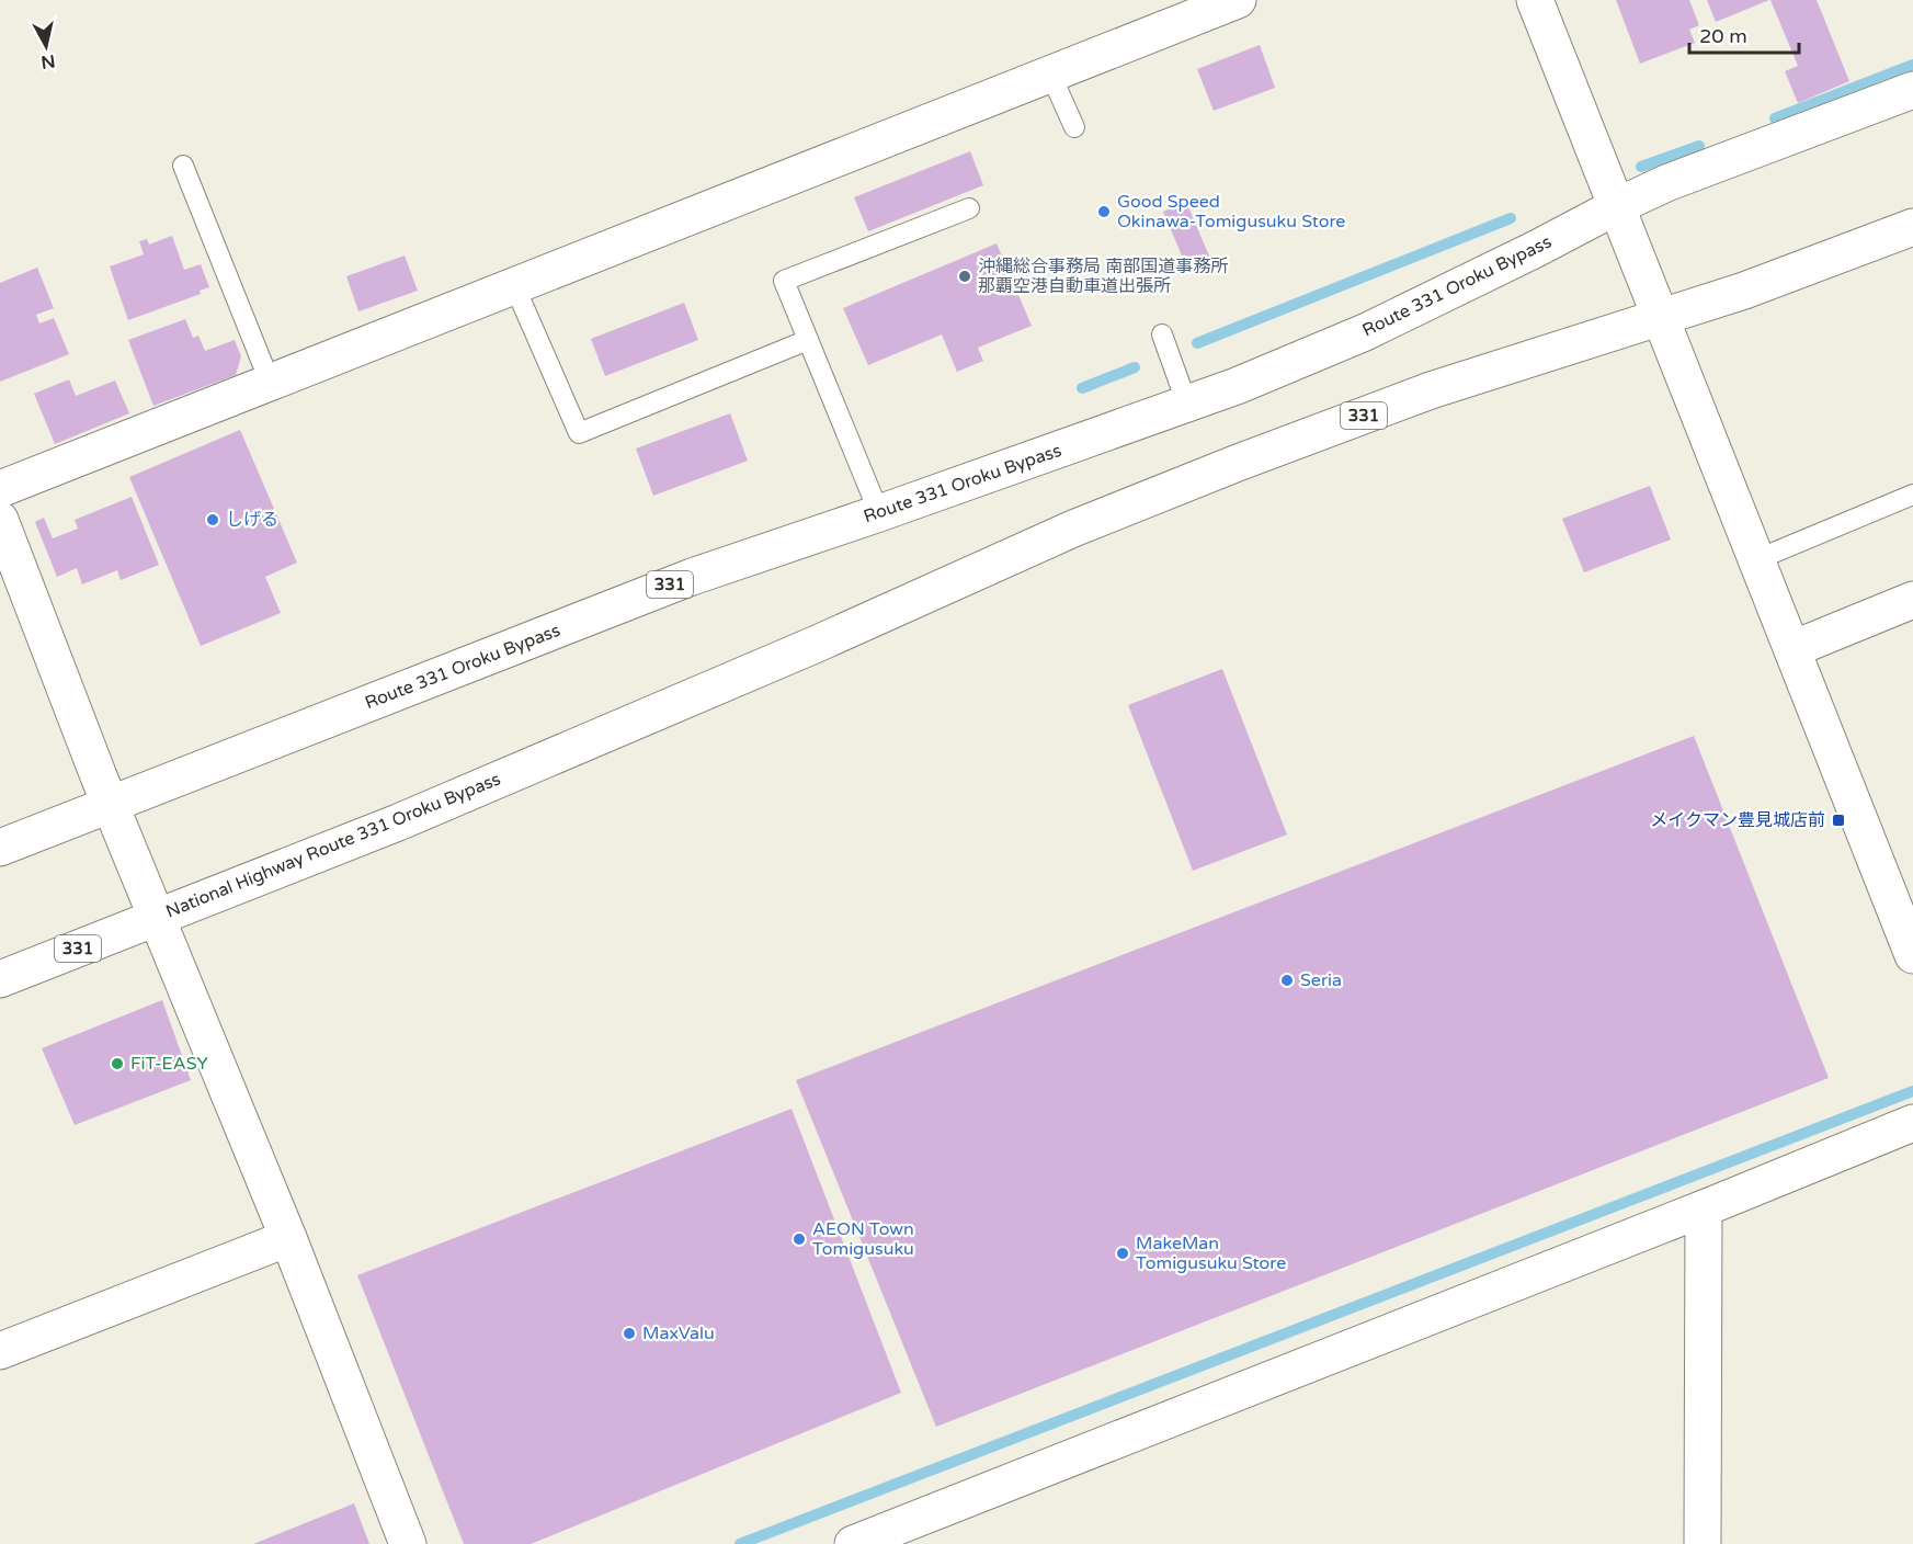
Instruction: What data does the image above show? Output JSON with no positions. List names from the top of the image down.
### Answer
{
  "streets": {
    "main road": ["Route 331 Oroku Bypass", "331", "National Highway Route 331 Oroku Bypass"]
  },
  "crossings": [
    ["331", "National Highway Route 331 Oroku Bypass"]
  ],
  "places": {
    "other": [
      "Good Speed Okinawa-Tomigusuku Store",
      "沖縄総合事務局 南部国道事務所 那覇空港自動車道出張所",
      "しげる",
      "Seria",
      "FiT-EASY",
      "AEON Town Tomigusuku",
      "MakeMan Tomigusuku Store",
      "MaxValu"
    ],
    "transit": ["メイクマン豊見城店前"]
  },
  "scale_bar": "20 m",
  "north": "bottom"
}
